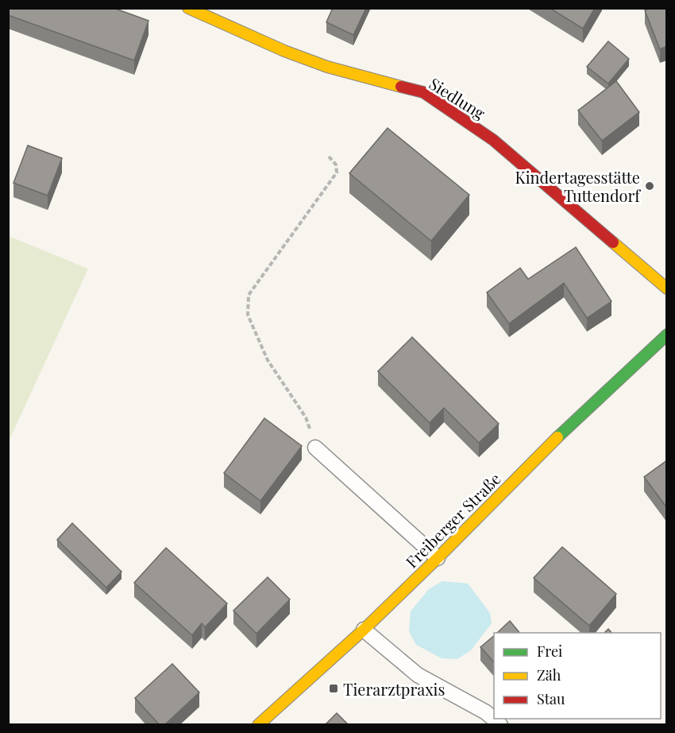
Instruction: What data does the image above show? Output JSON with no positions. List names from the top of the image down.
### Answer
{
  "streets": {
    "street": ["Siedlung", "Freiberger Straße"]
  },
  "places": {
    "other": ["Kindertagesstätte Tuttendorf"],
    "transit": ["Tierarztpraxis"]
  },
  "legend": ["Frei", "Zäh", "Stau"]
}
